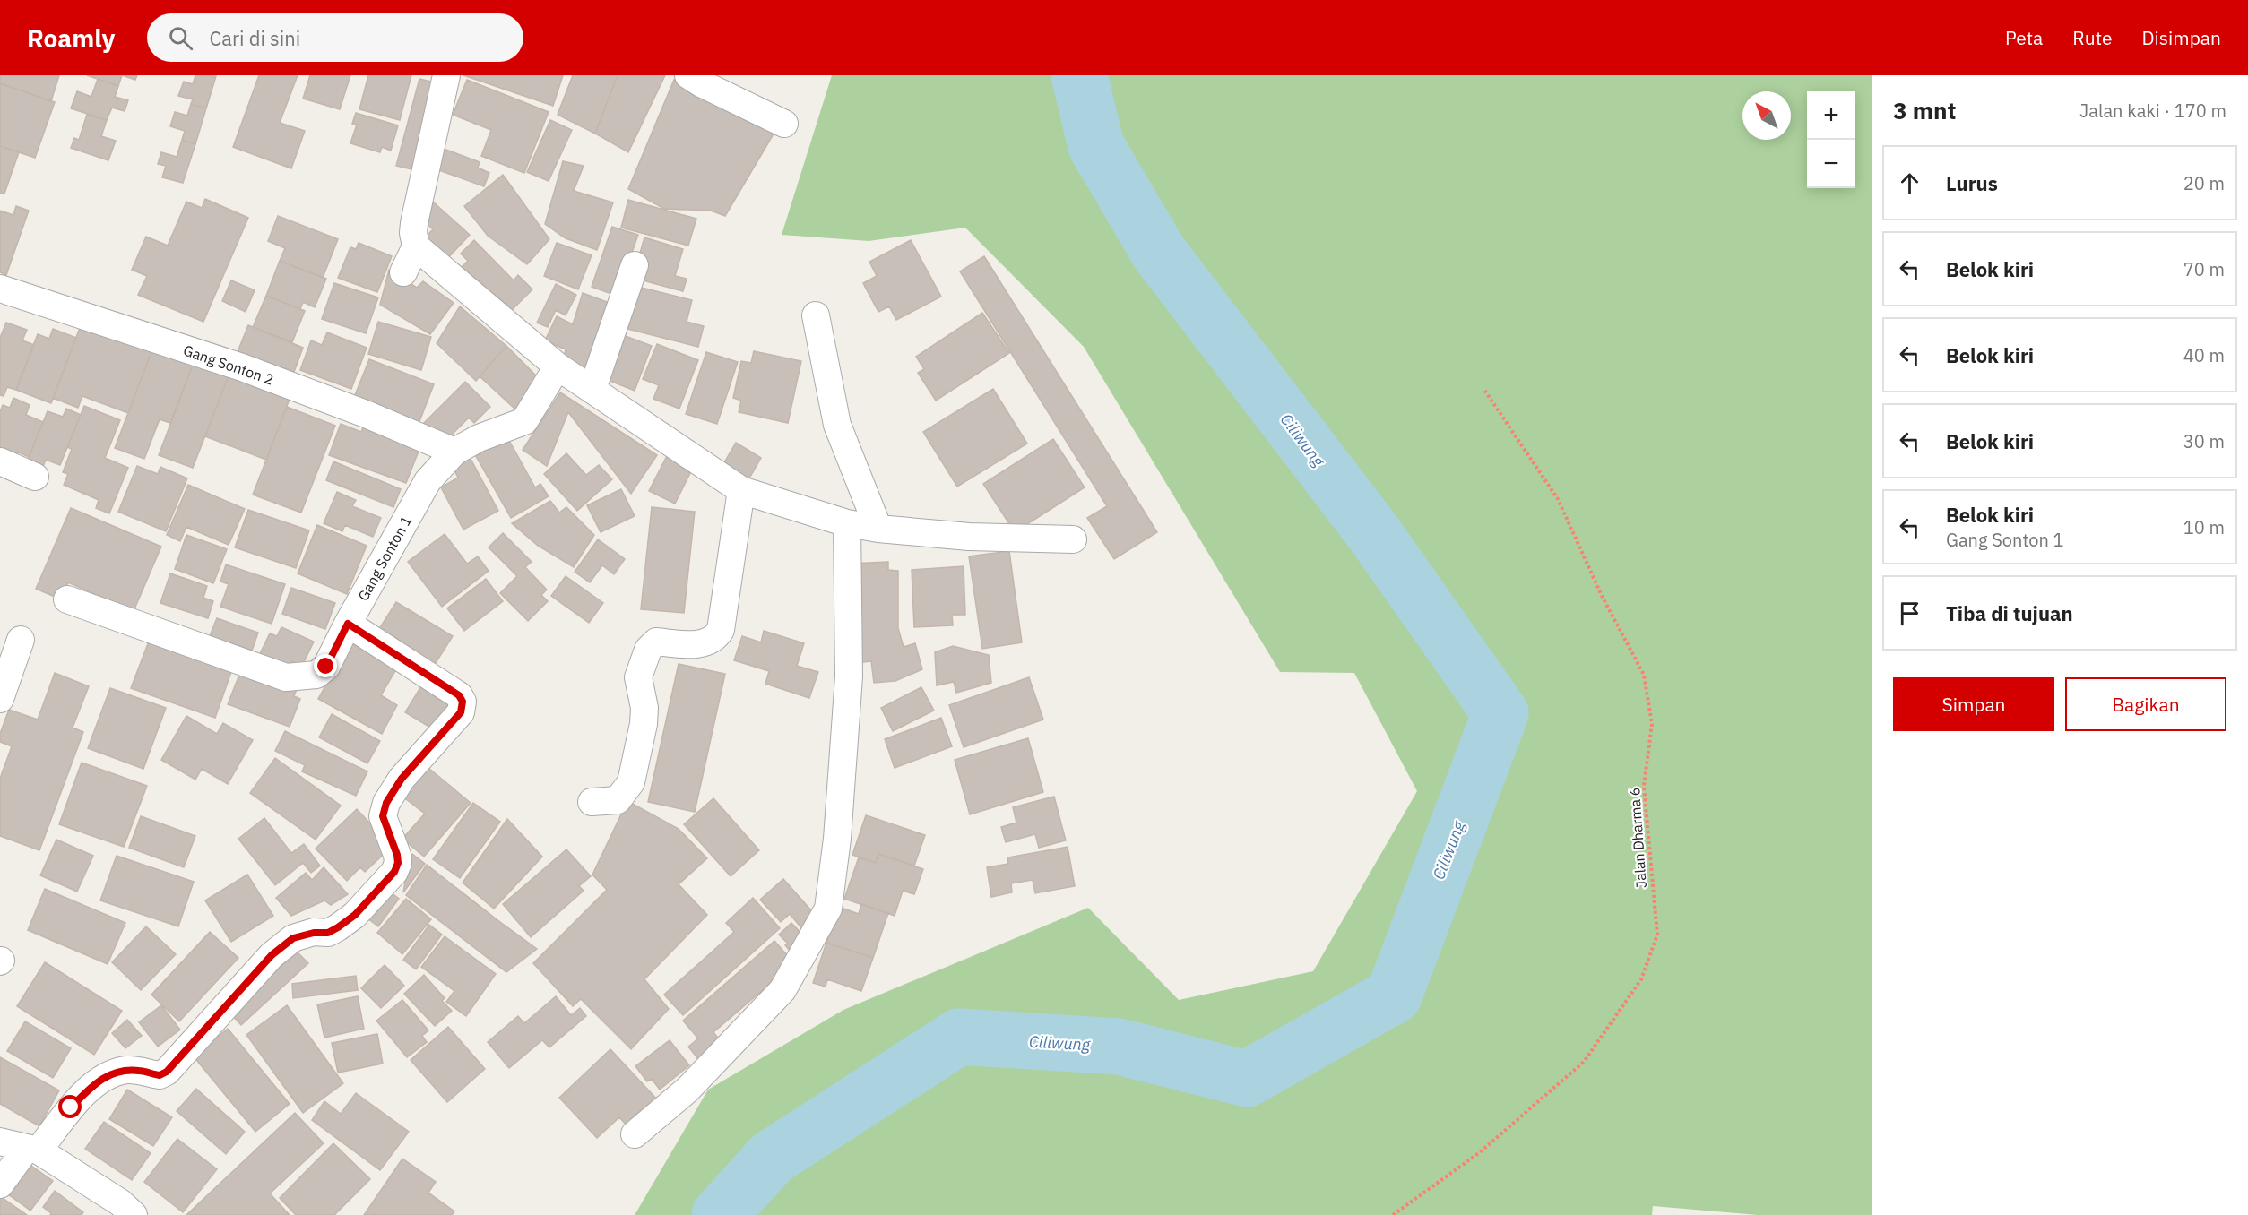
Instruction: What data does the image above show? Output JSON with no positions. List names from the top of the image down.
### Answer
{
  "streets": {
    "street": ["Gang Sonton 2", "Gang Sonton 1"],
    "path": ["Jalan Dharma 6"]
  },
  "crossings": [
    ["Gang Sonton 2", "Gang Sonton 1"]
  ],
  "water": ["Ciliwung"],
  "north": "top left",
  "page": {
    "header": "Roamly",
    "search": "Cari di sini",
    "nav": ["Peta", "Rute", "Disimpan"],
    "heading": ["3 mnt", "Jalan kaki · 170 m"],
    "map_buttons": ["+", "−"],
    "list": [
      ["Lurus", "20 m"],
      ["Belok kiri", "70 m"],
      ["Belok kiri", "40 m"],
      ["Belok kiri", "30 m"],
      ["Belok kiri", "Gang Sonton 1", "10 m"],
      "Tiba di tujuan"
    ],
    "buttons": ["Simpan", "Bagikan"]
  }
}
